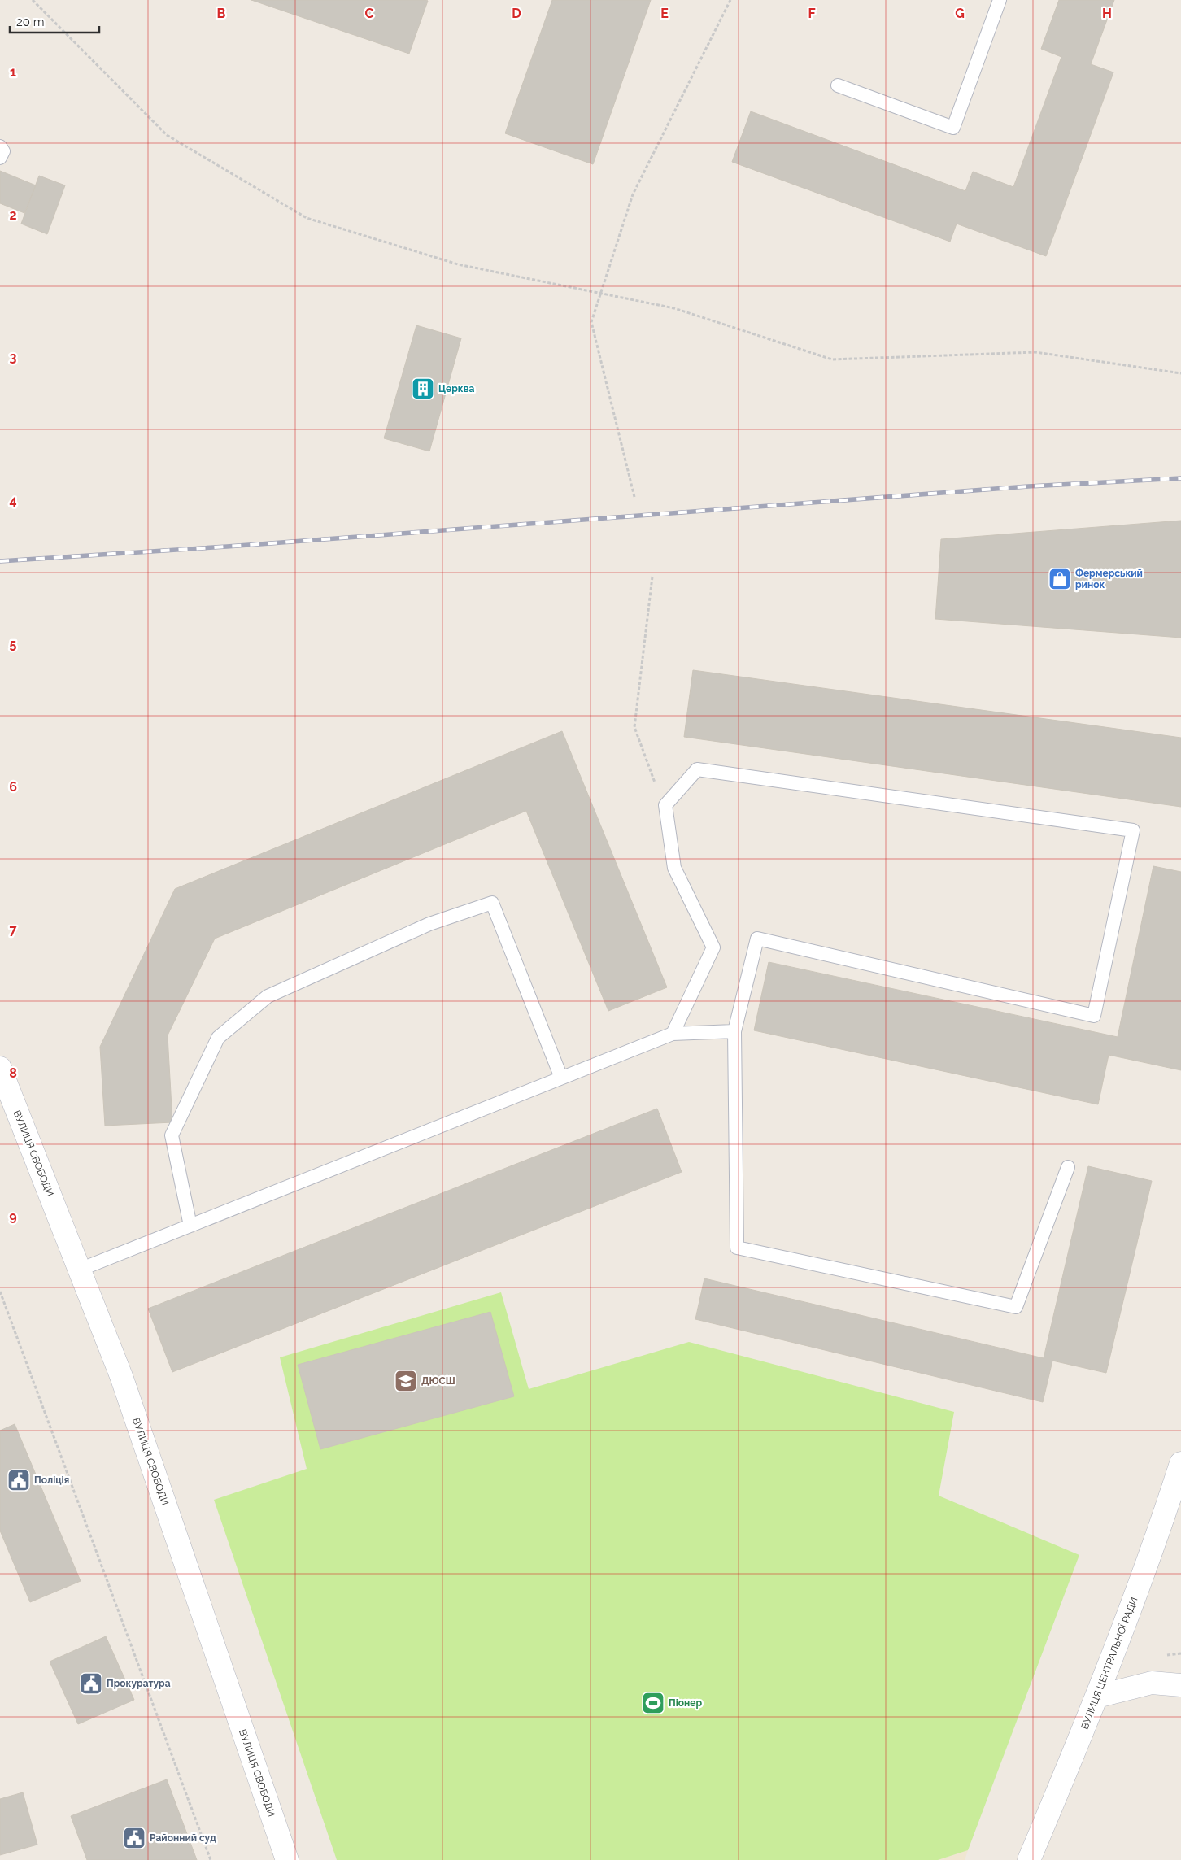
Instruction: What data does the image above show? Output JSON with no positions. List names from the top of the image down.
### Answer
{
  "streets": {
    "main road": ["ВУЛИЦЯ СВОБОДИ", "ВУЛИЦЯ ЦЕНТРАЛЬНОЇ РАДИ"]
  },
  "places": {
    "building": ["Церква"],
    "shop": ["Фермерський ринок"],
    "school or university": ["ДЮСШ"],
    "public building": ["Поліція", "Прокуратура", "Районний суд"],
    "sports": ["Піонер"]
  },
  "scale_bar": "20 m",
  "grid": {
    "columns": [
      "B",
      "C",
      "D",
      "E",
      "F",
      "G",
      "H"
    ],
    "rows": [
      "1",
      "2",
      "3",
      "4",
      "5",
      "6",
      "7",
      "8",
      "9"
    ]
  }
}
